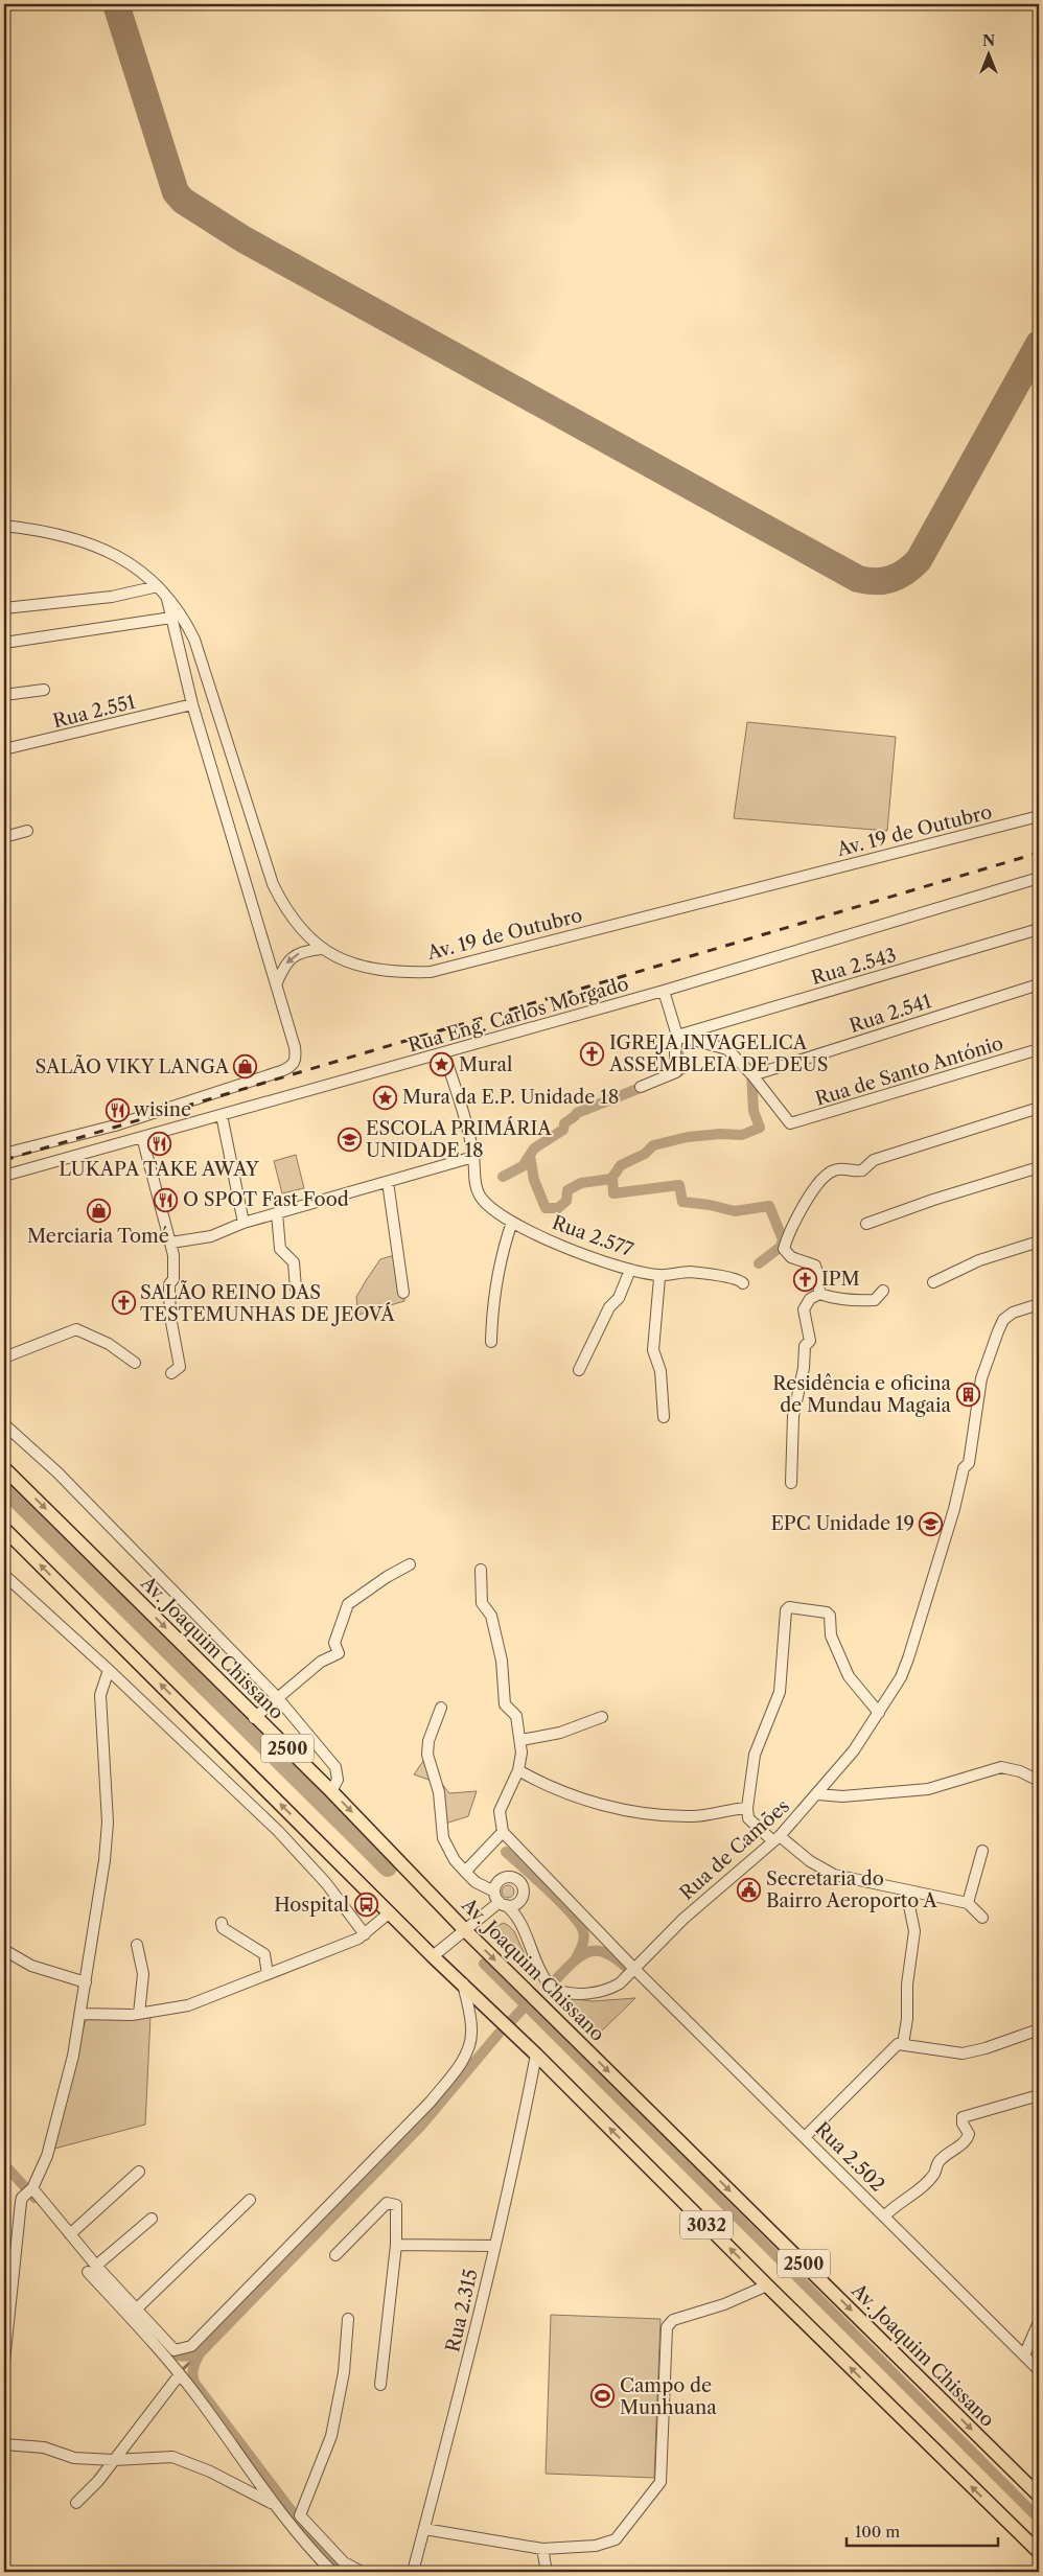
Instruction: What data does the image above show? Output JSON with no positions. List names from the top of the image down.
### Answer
{
  "streets": {
    "main road": ["Av. Joaquim Chissano", "2500", "3032"],
    "street": [
      "Rua 2.551",
      "Av. 19 de Outubro",
      "Rua 2.543",
      "Rua 2.541",
      "Rua Eng. Carlos Morgado",
      "Rua de Santo António",
      "Rua 2.577",
      "Rua de Camões",
      "Rua 2.502",
      "Rua 2.315"
    ]
  },
  "crossings": [
    ["Rua 2.541", "Rua de Santo António"],
    ["Rua Eng. Carlos Morgado", "Rua 2.577"],
    ["2500", "3032"],
    ["Rua de Camões", "Rua 2.502"],
    ["3032", "Rua 2.315"]
  ],
  "places": {
    "church": ["IGREJA INVAGELICA ASSEMBLEIA DE DEUS", "IPM", "SALÃO REINO DAS TESTEMUNHAS DE JEOVÁ"],
    "place": ["Mural", "Mura da E.P. Unidade 18"],
    "shop": ["SALÃO VIKY LANGA", "Merciaria Tomé"],
    "restaurant": ["wisine", "LUKAPA TAKE AWAY", "O SPOT Fast Food"],
    "school or university": ["ESCOLA PRIMÁRIA UNIDADE 18", "EPC Unidade 19"],
    "building": ["Residência e oficina de Mundau Magaia"],
    "public building": ["Secretaria do Bairro Aeroporto A"],
    "bus stop": ["Hospital"],
    "sports": ["Campo de Munhuana"]
  },
  "scale_bar": "100 m",
  "north": "top"
}
